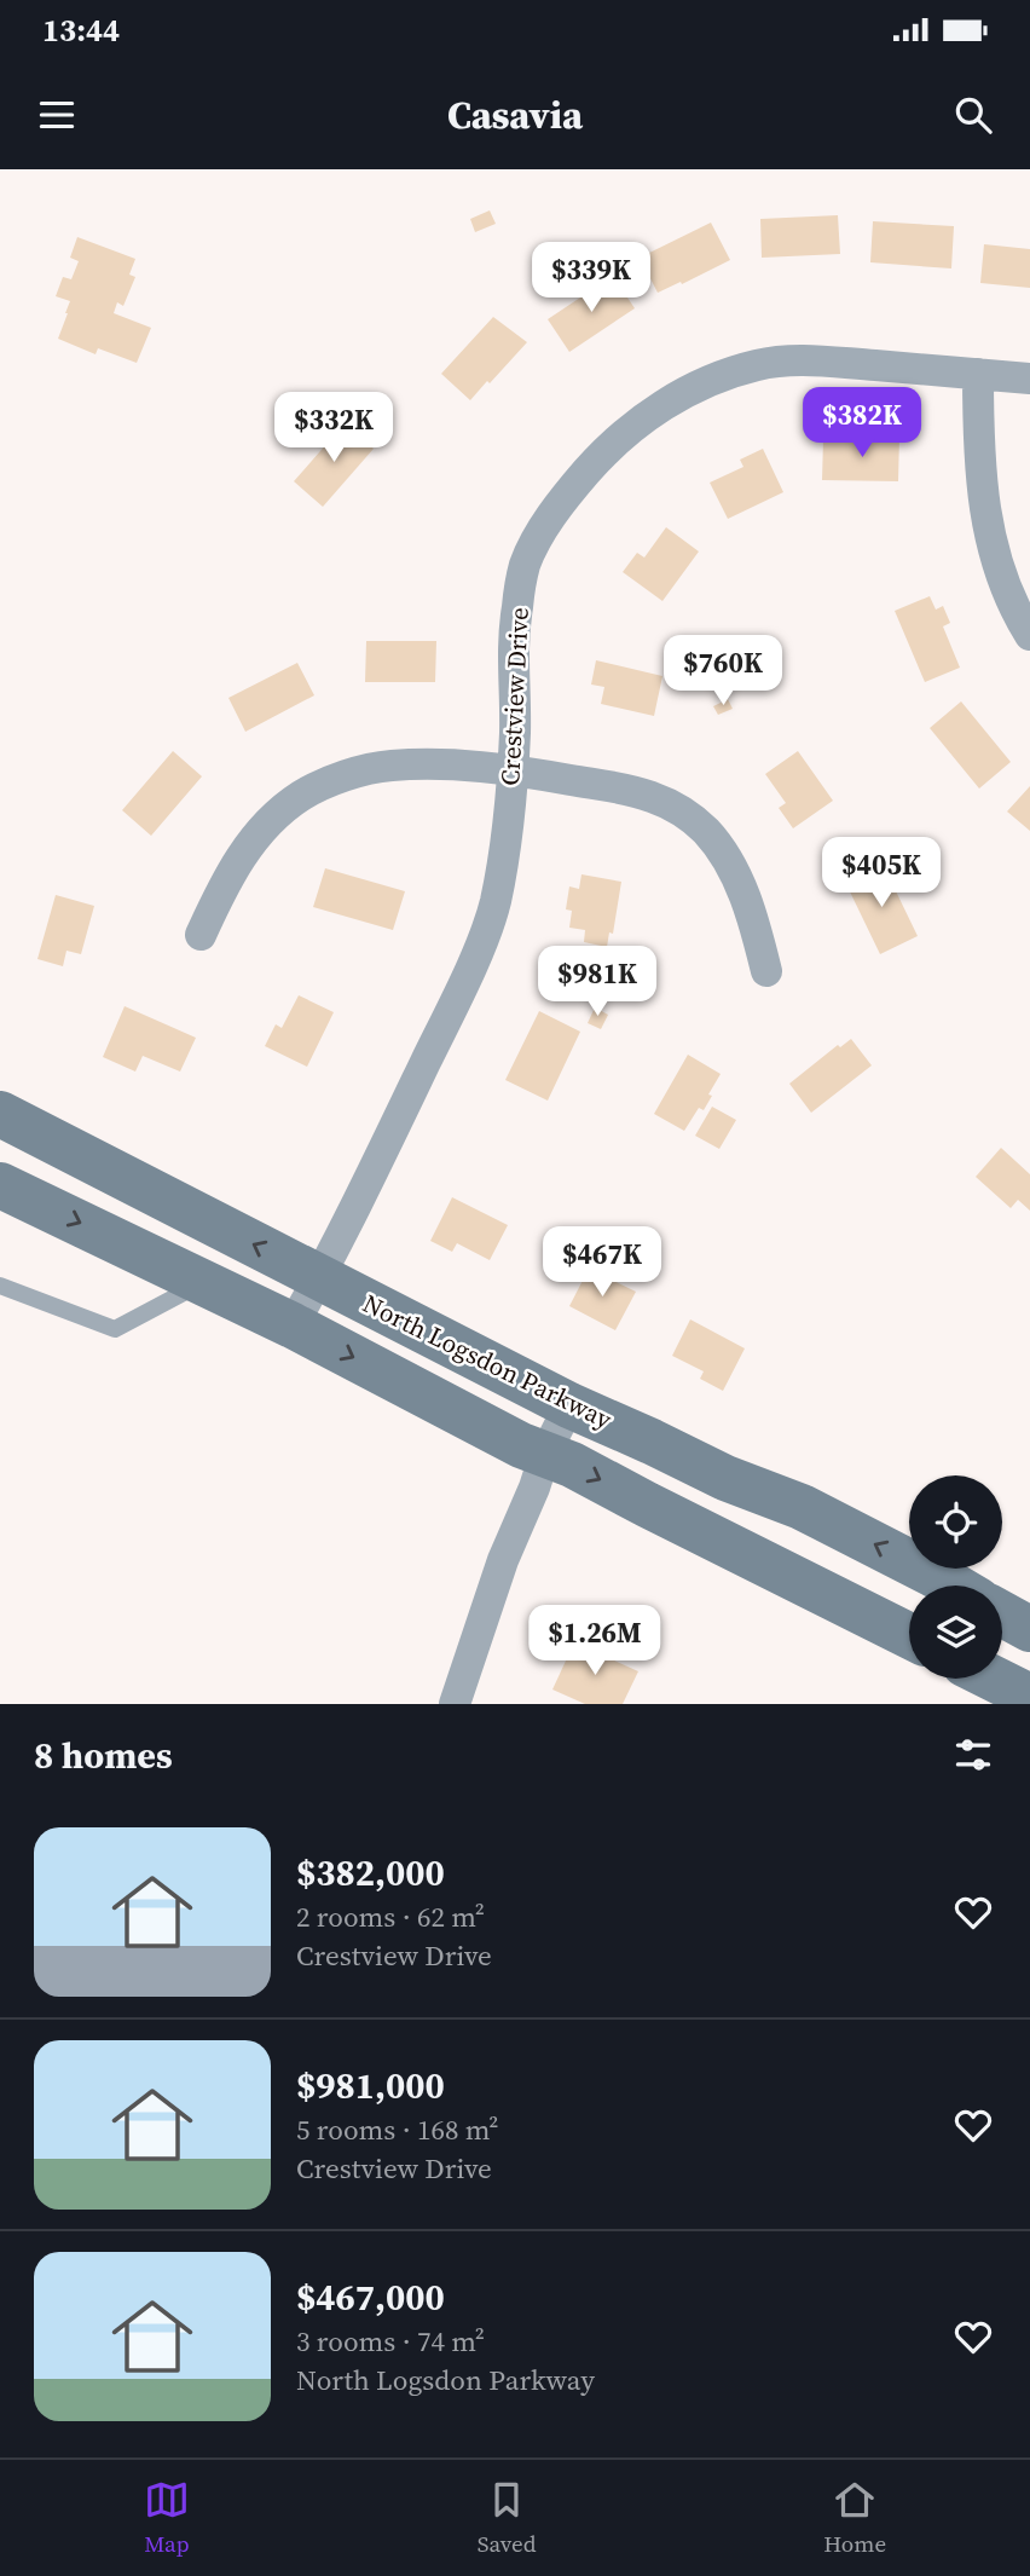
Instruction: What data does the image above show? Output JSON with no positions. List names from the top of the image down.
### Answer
{
  "streets": {
    "main road": ["North Logsdon Parkway"],
    "street": ["Crestview Drive"]
  },
  "crossings": [
    ["Crestview Drive", "North Logsdon Parkway"]
  ],
  "page": {
    "status": "13:44",
    "header": "Casavia",
    "price": [
      "$339K",
      "$382K",
      "$332K",
      "$760K",
      "$405K",
      "$981K",
      "$467K",
      "$1.26M"
    ],
    "heading": "8 homes",
    "list": [
      {
        "name": "$382,000",
        "note": "2 rooms · 62 m² · Crestview Drive"
      },
      {
        "name": "$981,000",
        "note": "5 rooms · 168 m² · Crestview Drive"
      },
      {
        "name": "$467,000",
        "note": "3 rooms · 74 m² · North Logsdon Parkway"
      }
    ],
    "tabs": ["Map", "Saved", "Home"]
  }
}
